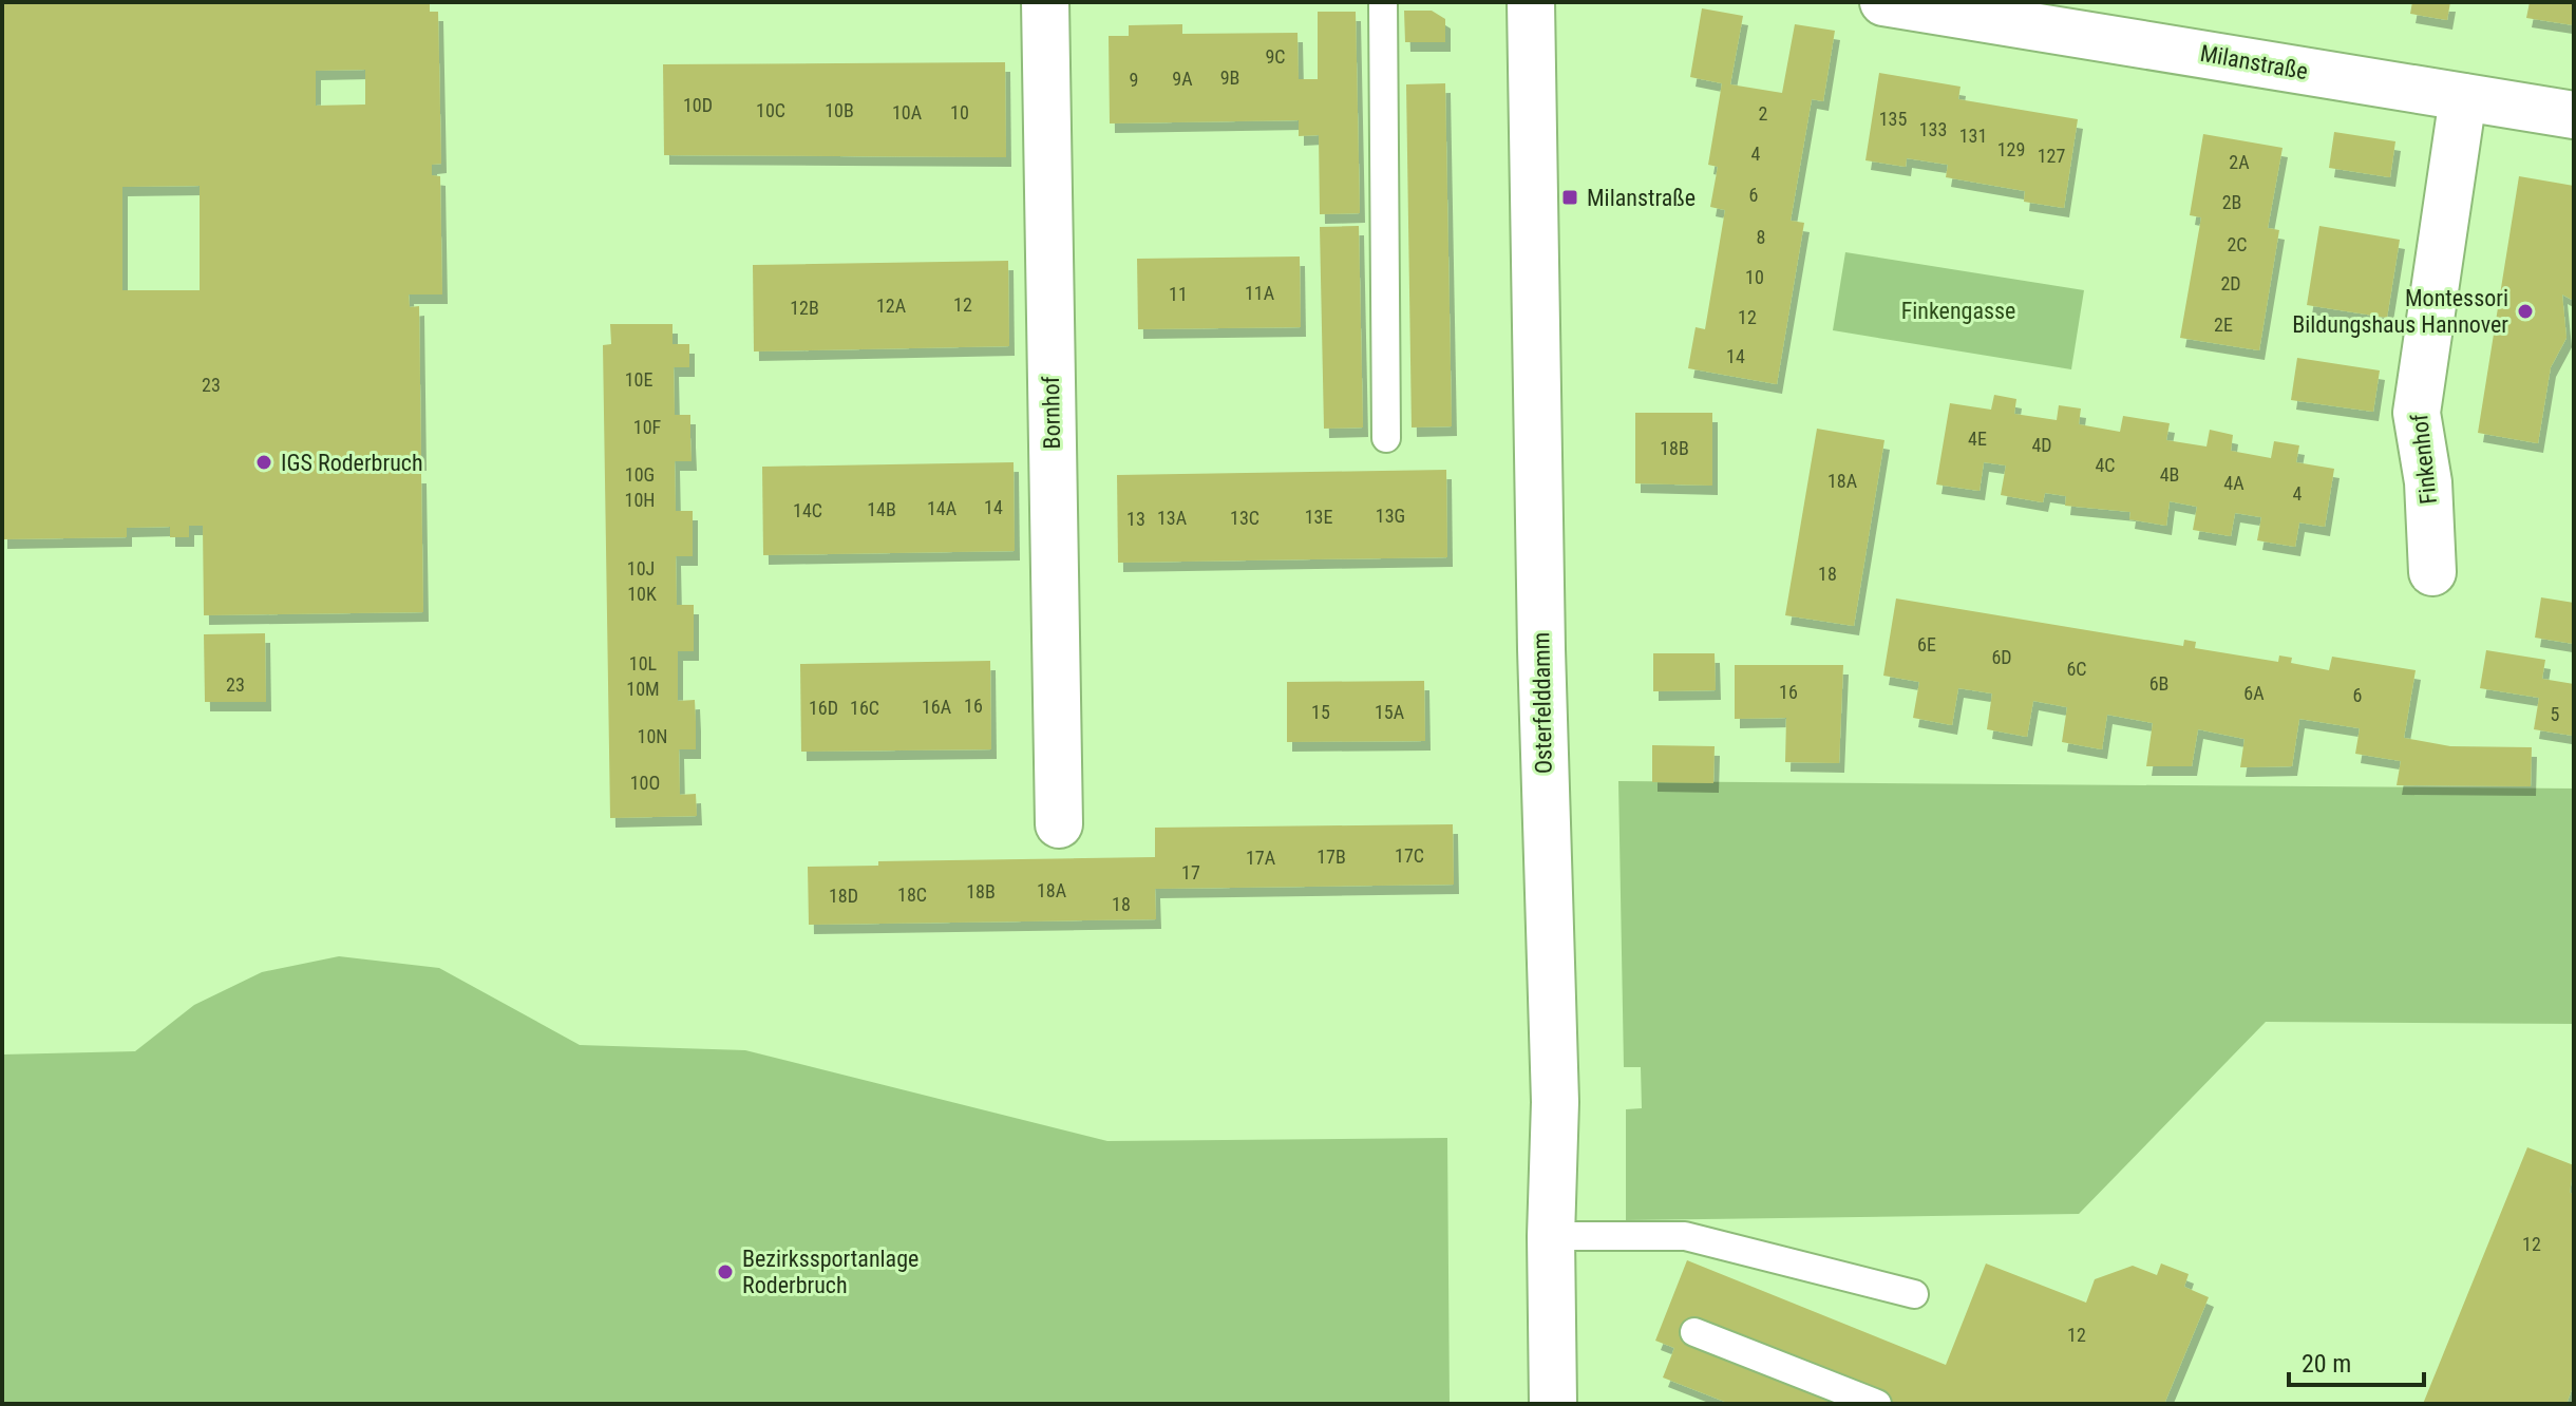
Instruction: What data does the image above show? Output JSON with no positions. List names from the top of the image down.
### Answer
{
  "streets": {
    "street": [
      "Milanstraße",
      "Bornhof",
      "Finkenhof",
      "Osterfelddamm"
    ]
  },
  "crossings": [
    ["Milanstraße", "Finkenhof"]
  ],
  "parks": ["Finkengasse"],
  "places": {
    "transit": ["Milanstraße"],
    "other": ["Montessori Bildungshaus Hannover", "IGS Roderbruch", "Bezirkssportanlage Roderbruch"]
  },
  "house_numbers": [
    "9C",
    "9B",
    "9A",
    "9",
    "10D",
    "10C",
    "10B",
    "10A",
    "10",
    "2",
    "135",
    "133",
    "131",
    "129",
    "4",
    "127",
    "2A",
    "6",
    "2B",
    "8",
    "2C",
    "10",
    "2D",
    "11A",
    "11",
    "12",
    "12A",
    "12B",
    "12",
    "2E",
    "14",
    "10E",
    "23",
    "10F",
    "4E",
    "4D",
    "18B",
    "4C",
    "10G",
    "4B",
    "18A",
    "4A",
    "4",
    "10H",
    "14",
    "14A",
    "14B",
    "14C",
    "13G",
    "13E",
    "13A",
    "13C",
    "13",
    "10J",
    "18",
    "10K",
    "6E",
    "6D",
    "10L",
    "6C",
    "6B",
    "23",
    "10M",
    "16",
    "6A",
    "6",
    "16",
    "16A",
    "16D",
    "16C",
    "15",
    "15A",
    "5",
    "10N",
    "10O",
    "17C",
    "17B",
    "17A",
    "17",
    "18A",
    "18B",
    "18C",
    "18D",
    "18",
    "12",
    "12"
  ],
  "scale_bar": "20 m"
}
